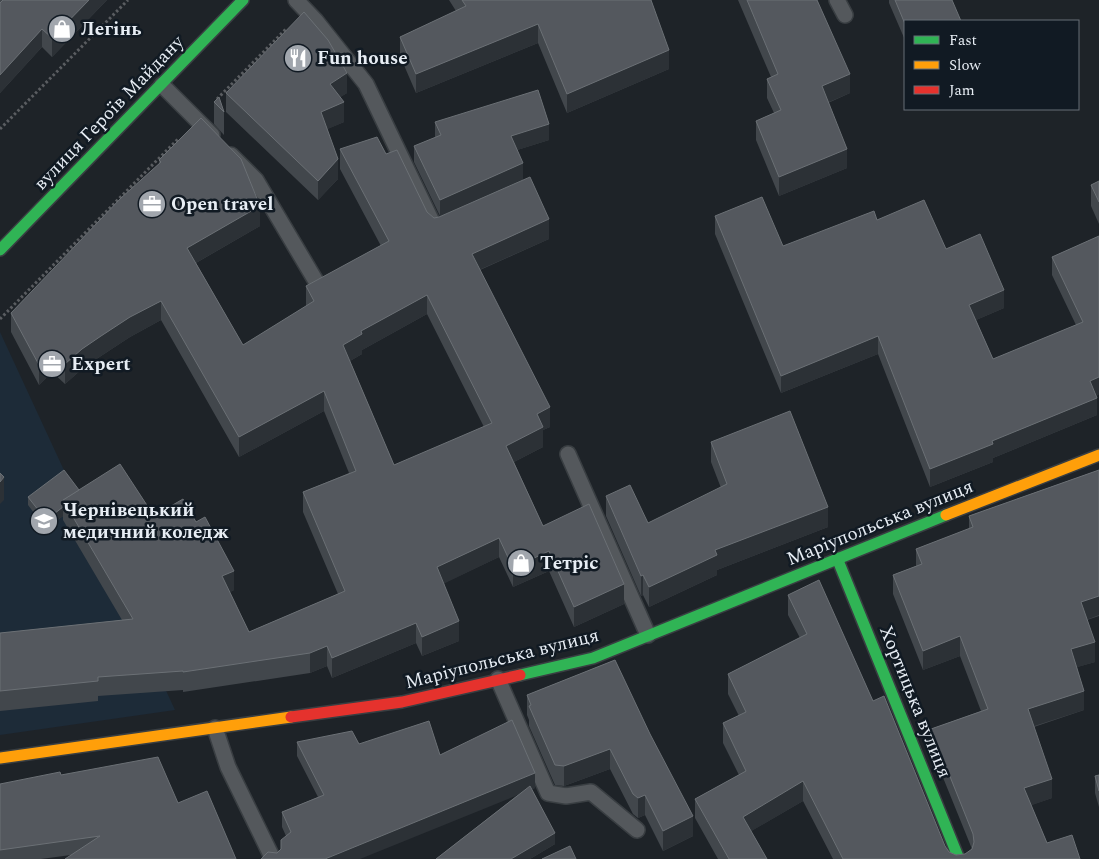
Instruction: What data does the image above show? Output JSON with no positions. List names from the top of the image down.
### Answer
{
  "streets": {
    "street": ["вулиця Героїв Майдану", "Маріупольська вулиця", "Хортицька вулиця"]
  },
  "crossings": [
    ["Маріупольська вулиця", "Хортицька вулиця"]
  ],
  "places": {
    "shop": ["Легінь", "Тетріс"],
    "restaurant": ["Fun house"],
    "office": ["Open travel", "Expert"],
    "school or university": ["Чернівецький медичний коледж"]
  },
  "legend": ["Fast", "Slow", "Jam"]
}
